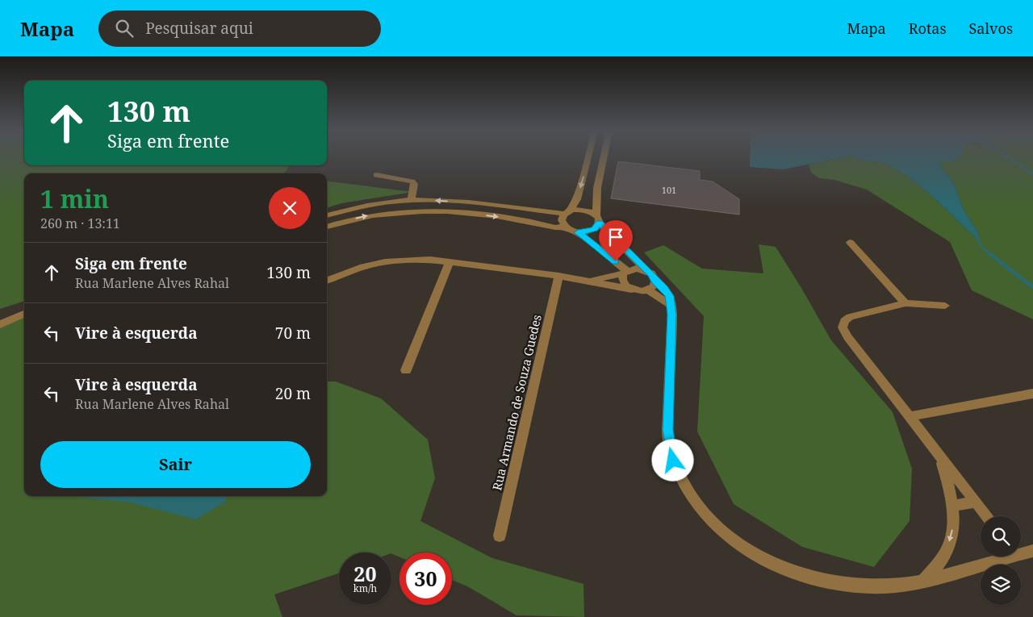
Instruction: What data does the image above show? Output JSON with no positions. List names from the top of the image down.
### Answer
{
  "streets": {
    "street": ["Rua Armando de Souza Guedes"]
  },
  "house_numbers": ["101"],
  "page": {
    "header": "Mapa",
    "search": "Pesquisar aqui",
    "nav": ["Mapa", "Rotas", "Salvos"],
    "turn": ["130 m", "Siga em frente"],
    "heading": ["1 min", "260 m · 13:11"],
    "list": [
      {
        "name": "Siga em frente",
        "note": "Rua Marlene Alves Rahal",
        "value": "130 m"
      },
      {
        "name": "Vire à esquerda",
        "value": "70 m"
      },
      {
        "name": "Vire à esquerda",
        "note": "Rua Marlene Alves Rahal",
        "value": "20 m"
      }
    ],
    "buttons": "Sair",
    "speed": "20 km/h",
    "limit": "30"
  }
}
